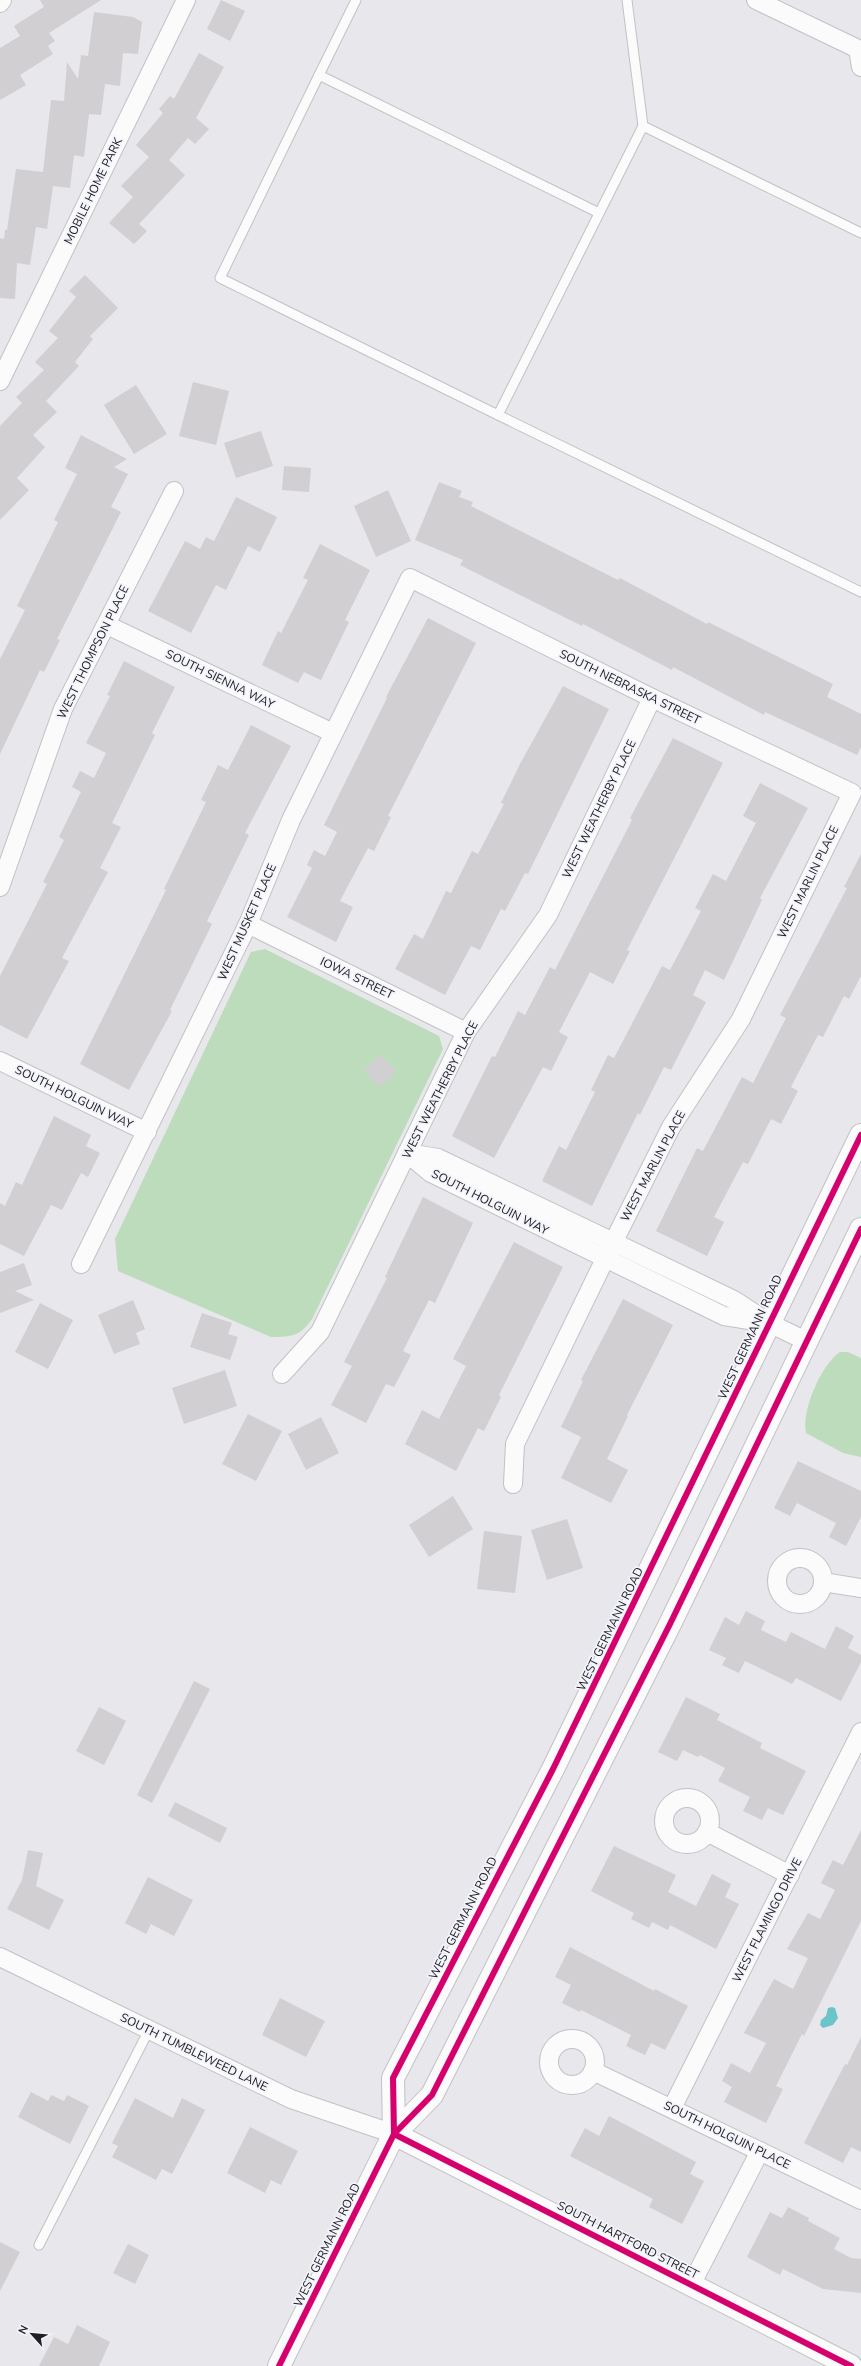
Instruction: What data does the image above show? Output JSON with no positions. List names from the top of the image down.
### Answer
{
  "streets": {
    "main road": ["WEST GERMANN ROAD", "SOUTH HARTFORD STREET"],
    "street": [
      "MOBILE HOME PARK",
      "WEST THOMPSON PLACE",
      "SOUTH SIENNA WAY",
      "SOUTH NEBRASKA STREET",
      "WEST WEATHERBY PLACE",
      "WEST MARLIN PLACE",
      "WEST MUSKET PLACE",
      "IOWA STREET",
      "SOUTH HOLGUIN WAY",
      "WEST FLAMINGO DRIVE",
      "SOUTH TUMBLEWEED LANE",
      "SOUTH HOLGUIN PLACE"
    ]
  },
  "crossings": [
    ["WEST THOMPSON PLACE", "SOUTH SIENNA WAY"],
    ["SOUTH SIENNA WAY", "WEST MUSKET PLACE"],
    ["SOUTH NEBRASKA STREET", "WEST WEATHERBY PLACE"],
    ["SOUTH NEBRASKA STREET", "WEST MARLIN PLACE"],
    ["SOUTH NEBRASKA STREET", "WEST MUSKET PLACE"],
    ["WEST WEATHERBY PLACE", "IOWA STREET"],
    ["WEST WEATHERBY PLACE", "SOUTH HOLGUIN WAY"],
    ["WEST MARLIN PLACE", "SOUTH HOLGUIN WAY"],
    ["WEST MUSKET PLACE", "IOWA STREET"],
    ["WEST MUSKET PLACE", "SOUTH HOLGUIN WAY"],
    ["SOUTH HOLGUIN WAY", "WEST GERMANN ROAD"],
    ["WEST GERMANN ROAD", "SOUTH TUMBLEWEED LANE"],
    ["WEST GERMANN ROAD", "SOUTH HARTFORD STREET"],
    ["WEST FLAMINGO DRIVE", "SOUTH HOLGUIN PLACE"],
    ["SOUTH TUMBLEWEED LANE", "SOUTH HARTFORD STREET"]
  ],
  "north": "top left"
}
